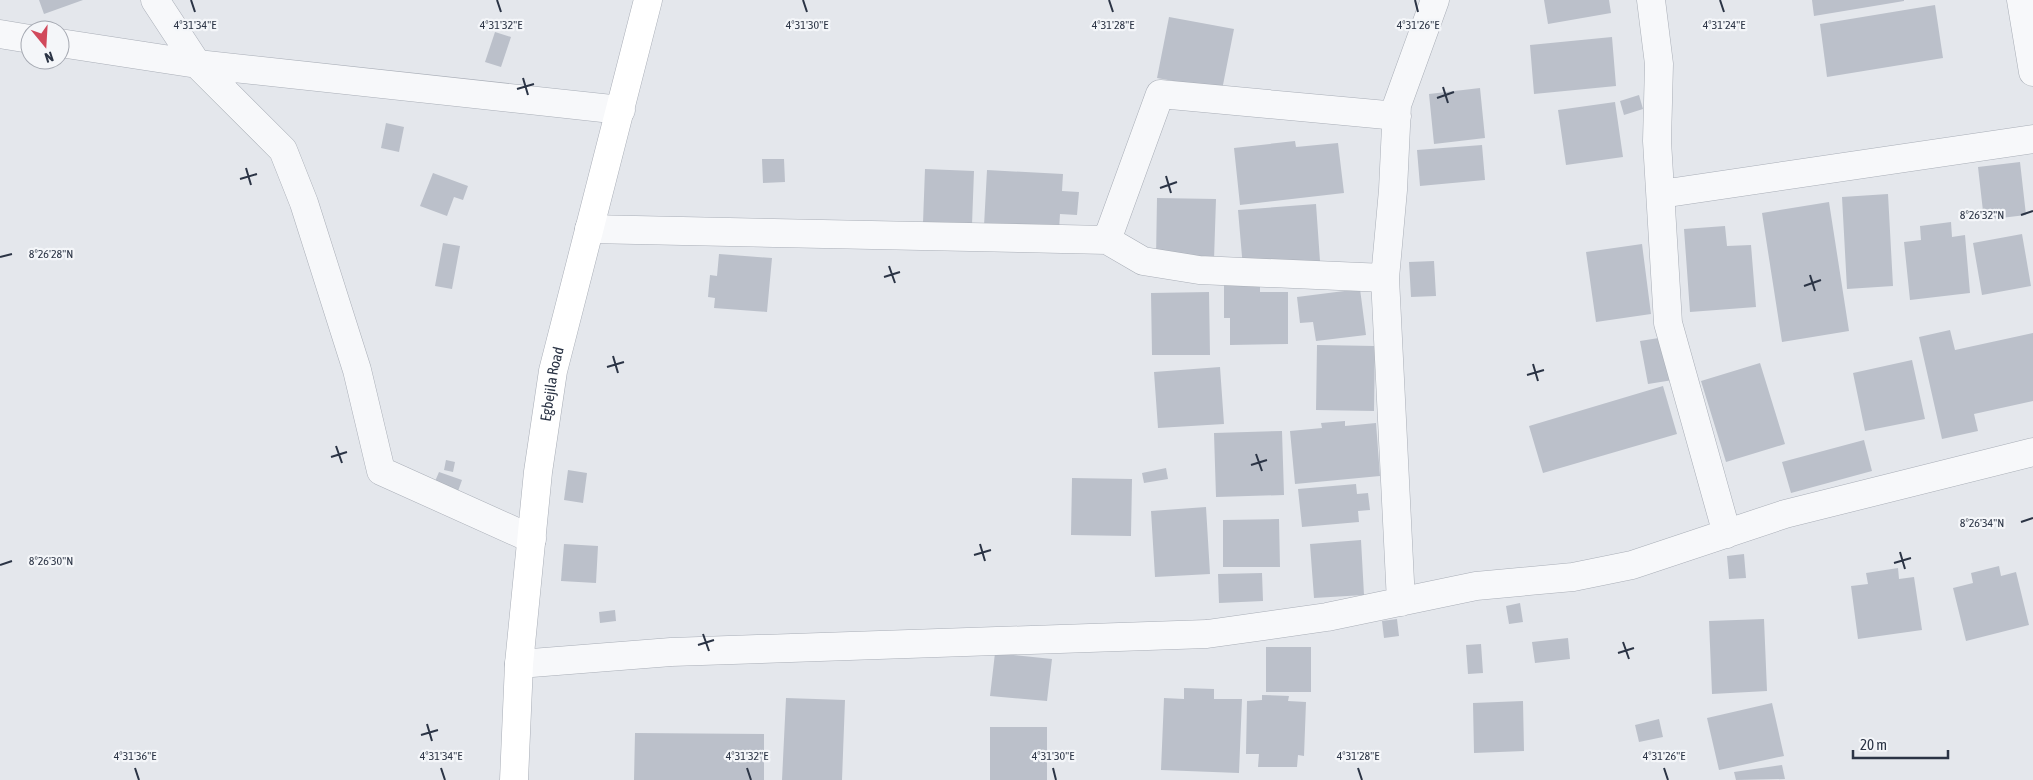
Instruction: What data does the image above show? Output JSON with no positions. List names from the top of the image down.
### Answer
{
  "streets": {
    "street": ["Egbejila Road"]
  },
  "scale_bar": "20 m",
  "north": "bottom",
  "coordinates": [
    "4°31'34\"E",
    "4°31'32\"E",
    "4°31'30\"E",
    "4°31'28\"E",
    "4°31'26\"E",
    "4°31'24\"E",
    "8°26'32\"N",
    "8°26'28\"N",
    "8°26'34\"N",
    "8°26'30\"N",
    "4°31'36\"E"
  ]
}
